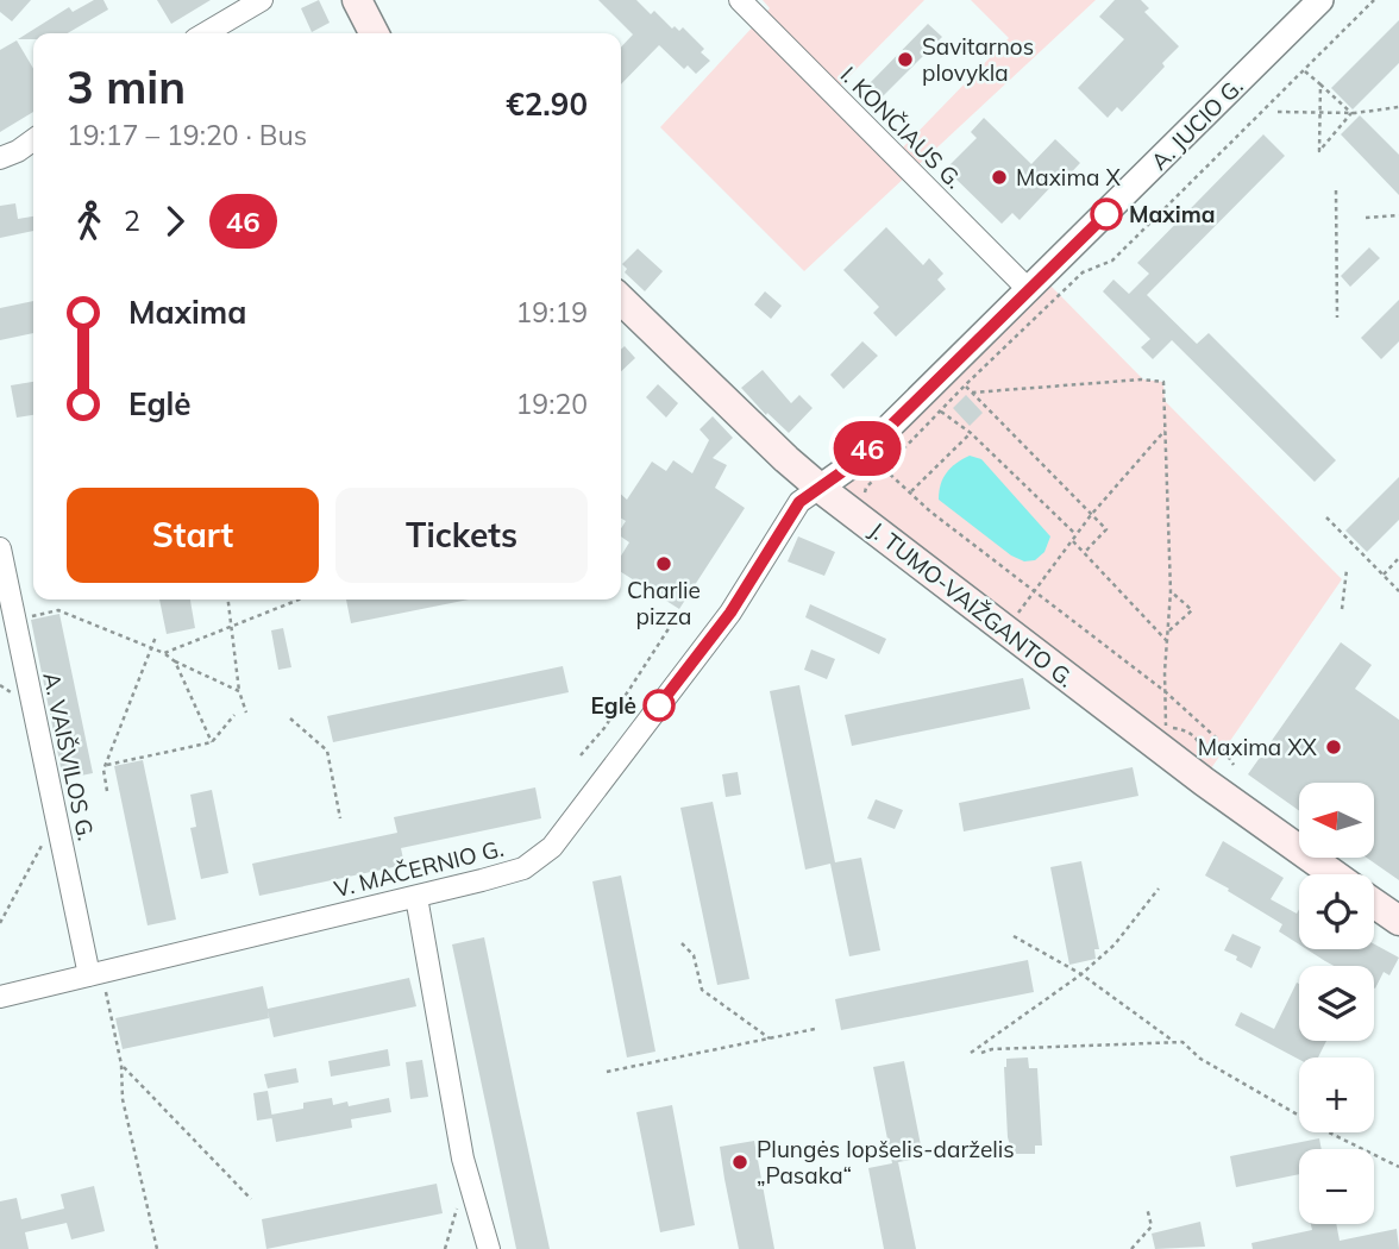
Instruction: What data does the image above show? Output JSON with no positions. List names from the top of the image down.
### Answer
{
  "streets": {
    "main road": ["J. TUMO-VAIŽGANTO G."],
    "street": [
      "A. JUCIO G.",
      "I. KONČIAUS G.",
      "A. VAIŠVILOS G.",
      "V. MAČERNIO G."
    ]
  },
  "crossings": [
    ["A. JUCIO G.", "I. KONČIAUS G."],
    ["A. JUCIO G.", "J. TUMO-VAIŽGANTO G."],
    ["A. JUCIO G.", "V. MAČERNIO G."],
    ["J. TUMO-VAIŽGANTO G.", "V. MAČERNIO G."],
    ["A. VAIŠVILOS G.", "V. MAČERNIO G."]
  ],
  "places": [
    "Savitarnos plovykla",
    "Maxima X",
    "Maxima",
    "Charlie pizza",
    "Eglė",
    "Maxima XX",
    "Plungės lopšelis-darželis „Pasaka“"
  ],
  "lines": ["bus line 46"],
  "north": "left",
  "page": {
    "on_map": "46",
    "heading": ["3 min", "19:17 – 19:20 · Bus", "€2.90"],
    "legs": ["2", "46"],
    "list": [
      {
        "name": "Maxima",
        "value": "19:19"
      },
      {
        "name": "Eglė",
        "value": "19:20"
      }
    ],
    "buttons": ["Start", "Tickets"],
    "map_buttons": ["+", "−"]
  }
}
